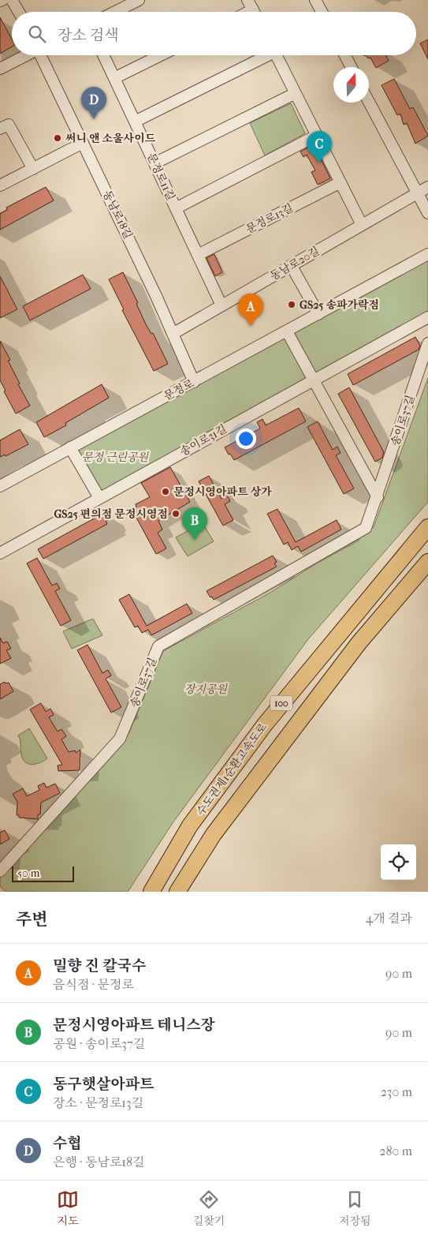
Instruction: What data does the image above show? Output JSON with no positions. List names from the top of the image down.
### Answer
{
  "streets": {
    "highway": ["100", "수도권제1순환고속도로"],
    "street": [
      "문정로11길",
      "동남로18길",
      "문정로13길",
      "동남로20길",
      "문정로",
      "송이로37길",
      "송이로31길"
    ]
  },
  "crossings": [
    ["문정로11길", "문정로13길"],
    ["문정로11길", "동남로20길"],
    ["동남로18길", "동남로20길"],
    ["동남로18길", "문정로"]
  ],
  "parks": ["문정 근린공원", "장지공원"],
  "places": [
    "써니 앤 소울사이드",
    "GS25 송파가락점",
    "문정시영아파트 상가",
    "GS25 편의점 문정시영점"
  ],
  "scale_bar": "50 m",
  "north": "top",
  "page": {
    "search": "장소 검색",
    "pins": [
      "D",
      "C",
      "A",
      "B"
    ],
    "scale": "50 m",
    "heading": ["주변", "4개 결과"],
    "list": [
      {
        "mark": "A",
        "name": "밀향 진 칼국수",
        "note": "음식점 · 문정로",
        "value": "90 m"
      },
      {
        "mark": "B",
        "name": "문정시영아파트 테니스장",
        "note": "공원 · 송이로37길",
        "value": "90 m"
      },
      {
        "mark": "C",
        "name": "동구햇살아파트",
        "note": "장소 · 문정로13길",
        "value": "230 m"
      },
      {
        "mark": "D",
        "name": "수협",
        "note": "은행 · 동남로18길",
        "value": "280 m"
      }
    ],
    "nav": ["지도", "길찾기", "저장됨"]
  }
}
